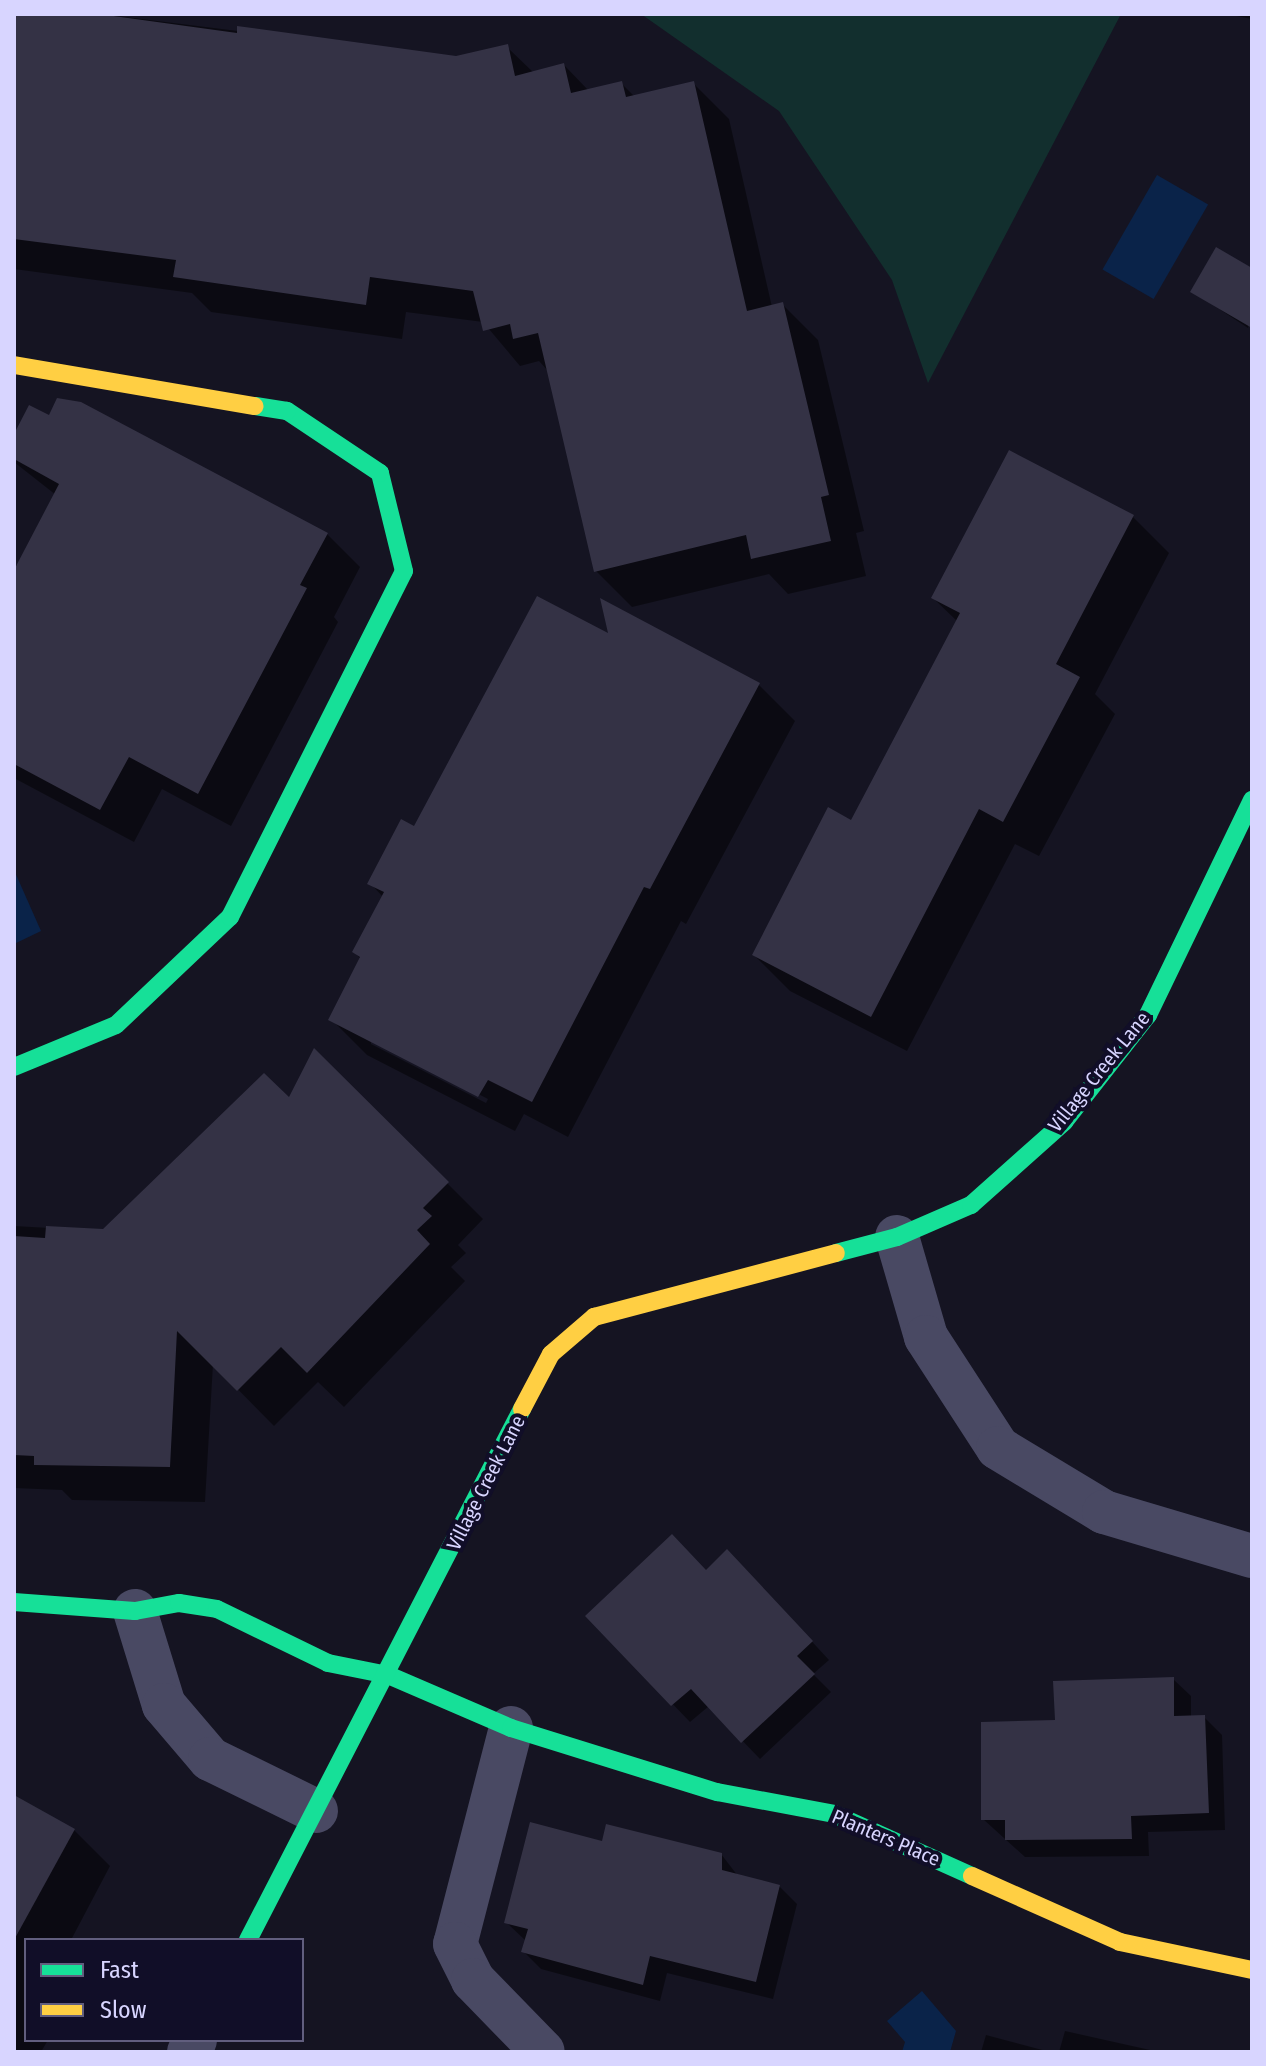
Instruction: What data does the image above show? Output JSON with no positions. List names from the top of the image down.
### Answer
{
  "streets": {
    "street": ["Village Creek Lane", "Planters Place"]
  },
  "crossings": [
    ["Village Creek Lane", "Planters Place"]
  ],
  "legend": ["Fast", "Slow"]
}
